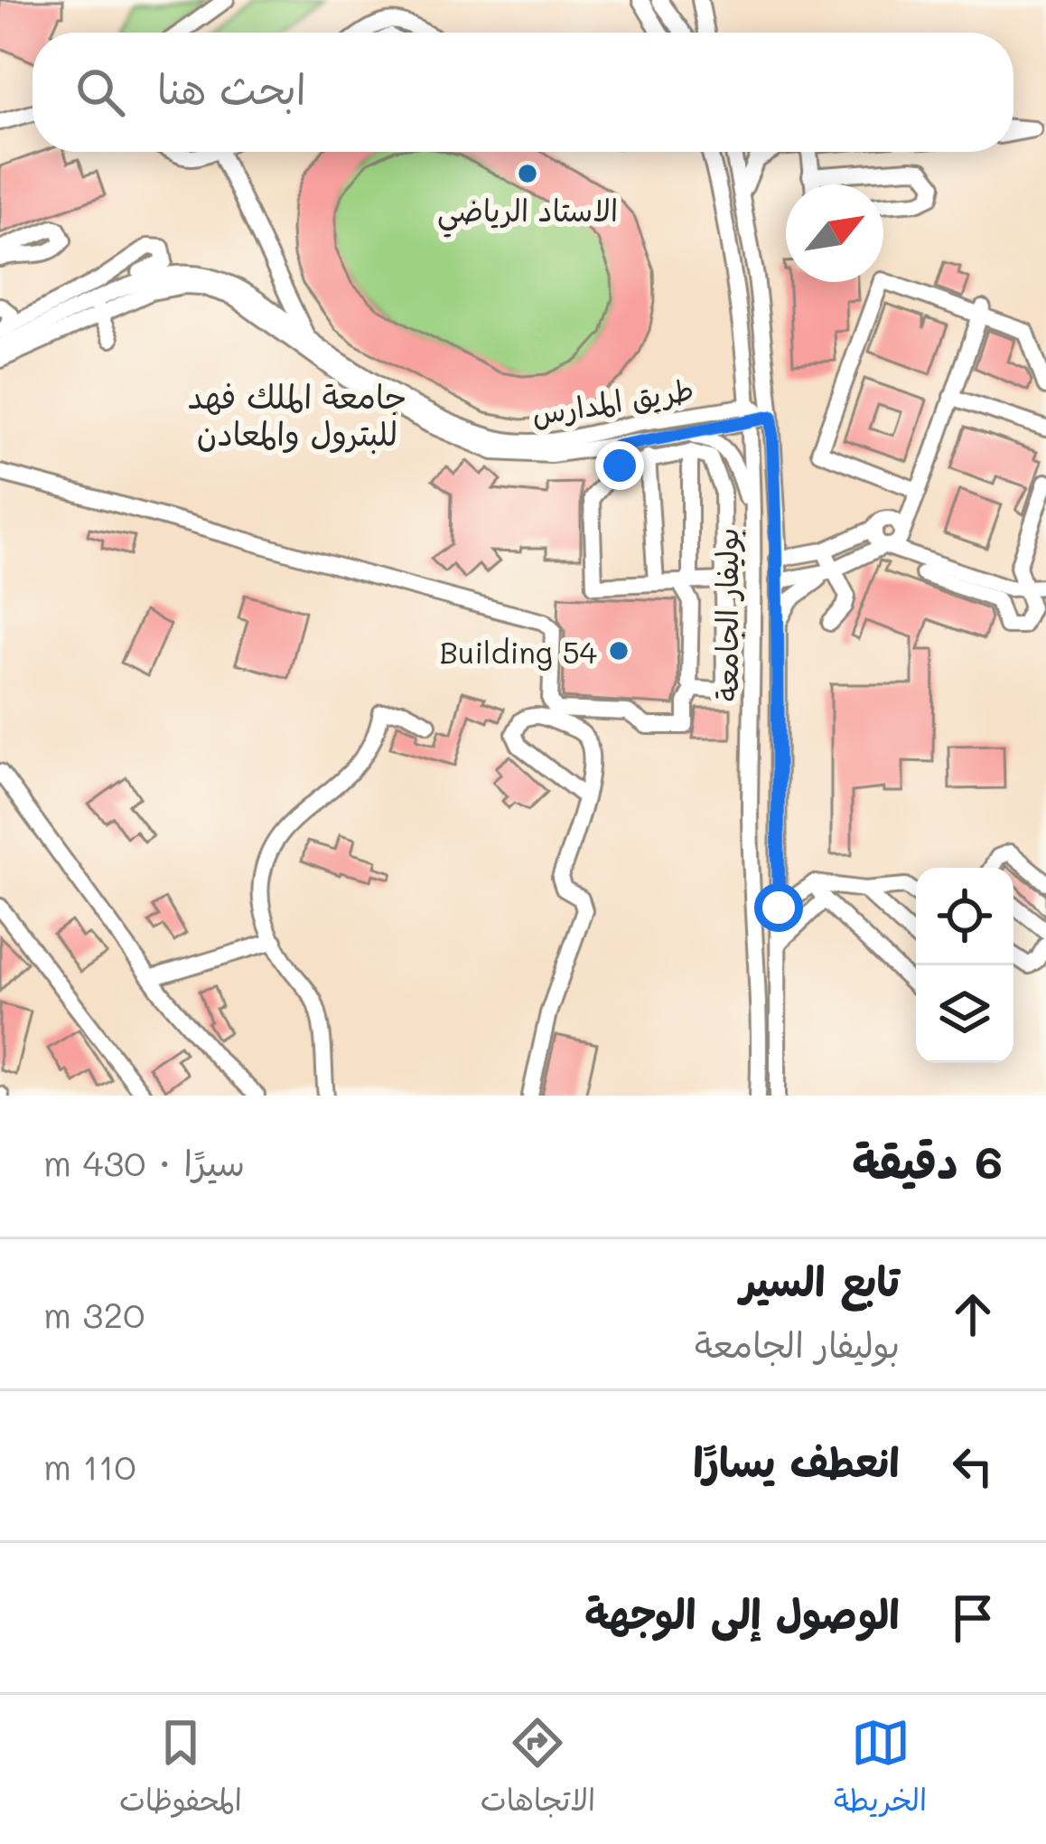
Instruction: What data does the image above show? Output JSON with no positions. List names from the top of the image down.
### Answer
{
  "streets": {
    "street": ["طريق المدارس", "بوليفار الجامعة"]
  },
  "crossings": [
    ["طريق المدارس", "بوليفار الجامعة"]
  ],
  "districts": ["جامعة الملك فهد للبترول والمعادن"],
  "places": ["الاستاد الرياضي", "Building 54"],
  "north": "top right",
  "page": {
    "search": "ابحث هنا",
    "heading": ["6 دقيقة", "سيرًا · 430 m"],
    "list": [
      ["تابع السير", "بوليفار الجامعة", "320 m"],
      ["انعطف يسارًا", "110 m"],
      "الوصول إلى الوجهة"
    ],
    "nav": ["الخريطة", "الاتجاهات", "المحفوظات"]
  }
}
